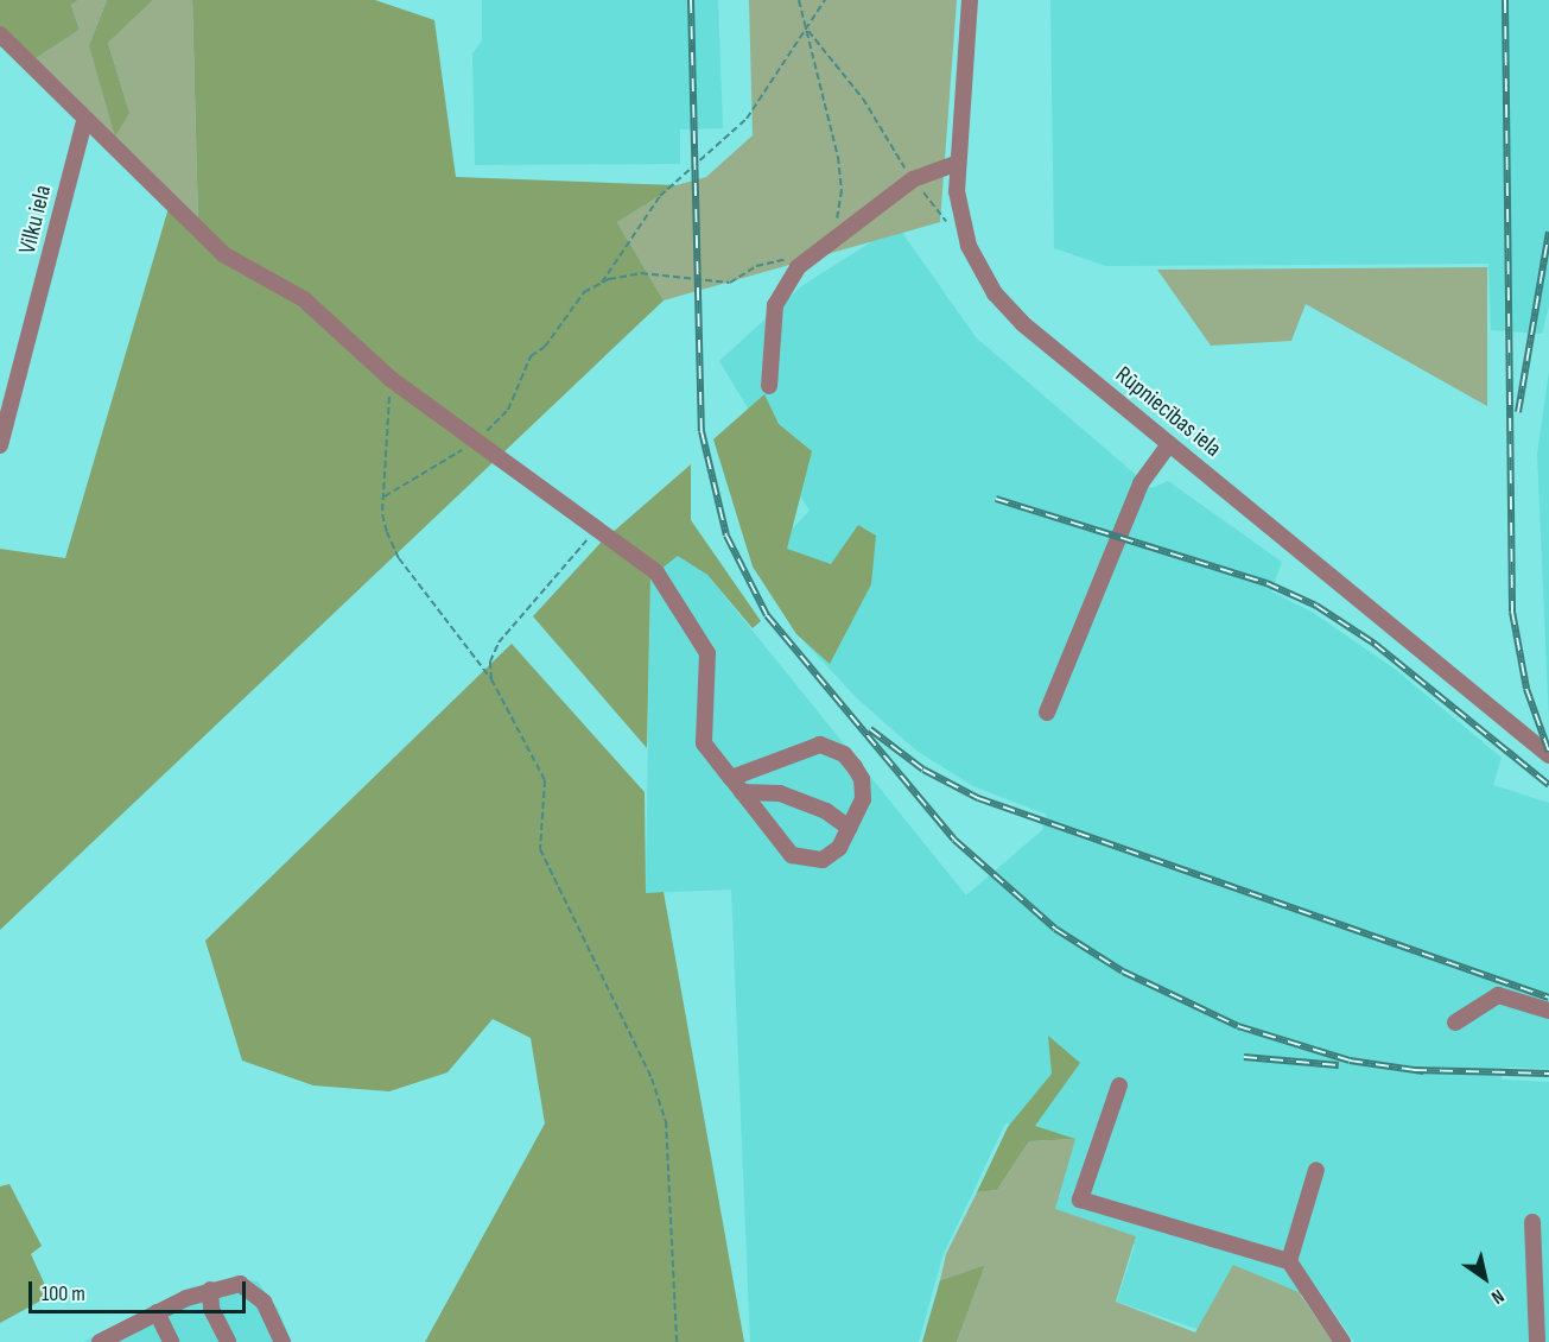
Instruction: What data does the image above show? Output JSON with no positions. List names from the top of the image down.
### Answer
{
  "streets": {
    "street": ["Vilku iela", "Rūpniecības iela"]
  },
  "scale_bar": "100 m",
  "north": "bottom right"
}
